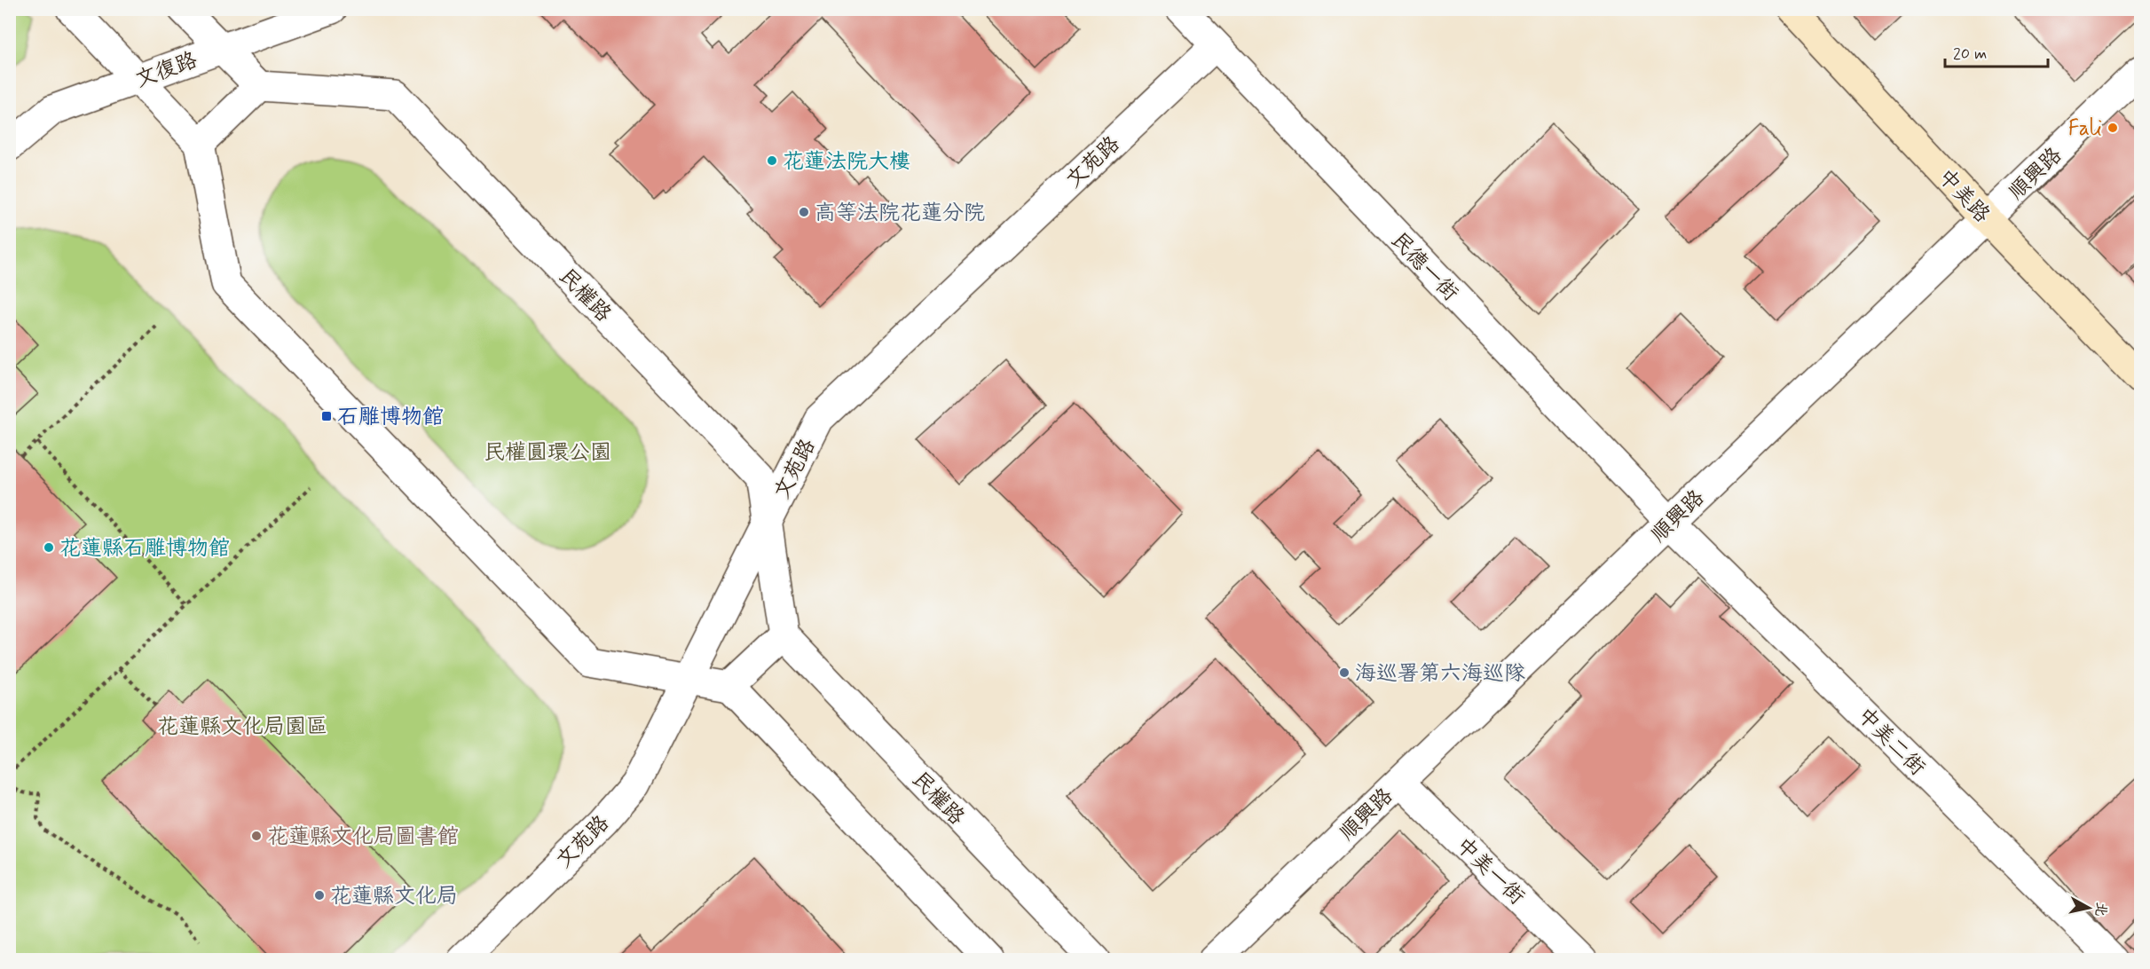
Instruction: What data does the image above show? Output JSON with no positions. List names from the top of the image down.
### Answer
{
  "streets": {
    "street": [
      "文復路",
      "文苑路",
      "順興路",
      "中美路",
      "民德一街",
      "民權路",
      "中美二街",
      "中美一街"
    ]
  },
  "crossings": [
    ["文苑路", "民德一街"],
    ["文苑路", "民權路"],
    ["順興路", "中美路"],
    ["順興路", "民德一街"],
    ["順興路", "中美二街"],
    ["順興路", "中美一街"],
    ["民德一街", "中美二街"]
  ],
  "parks": ["民權圓環公園", "花蓮縣文化局園區"],
  "places": {
    "other": [
      "Fali",
      "花蓮法院大樓",
      "高等法院花蓮分院",
      "花蓮縣石雕博物館",
      "海巡署第六海巡隊",
      "花蓮縣文化局圖書館",
      "花蓮縣文化局"
    ],
    "transit": ["石雕博物館"]
  },
  "scale_bar": "20 m",
  "north": "right"
}
